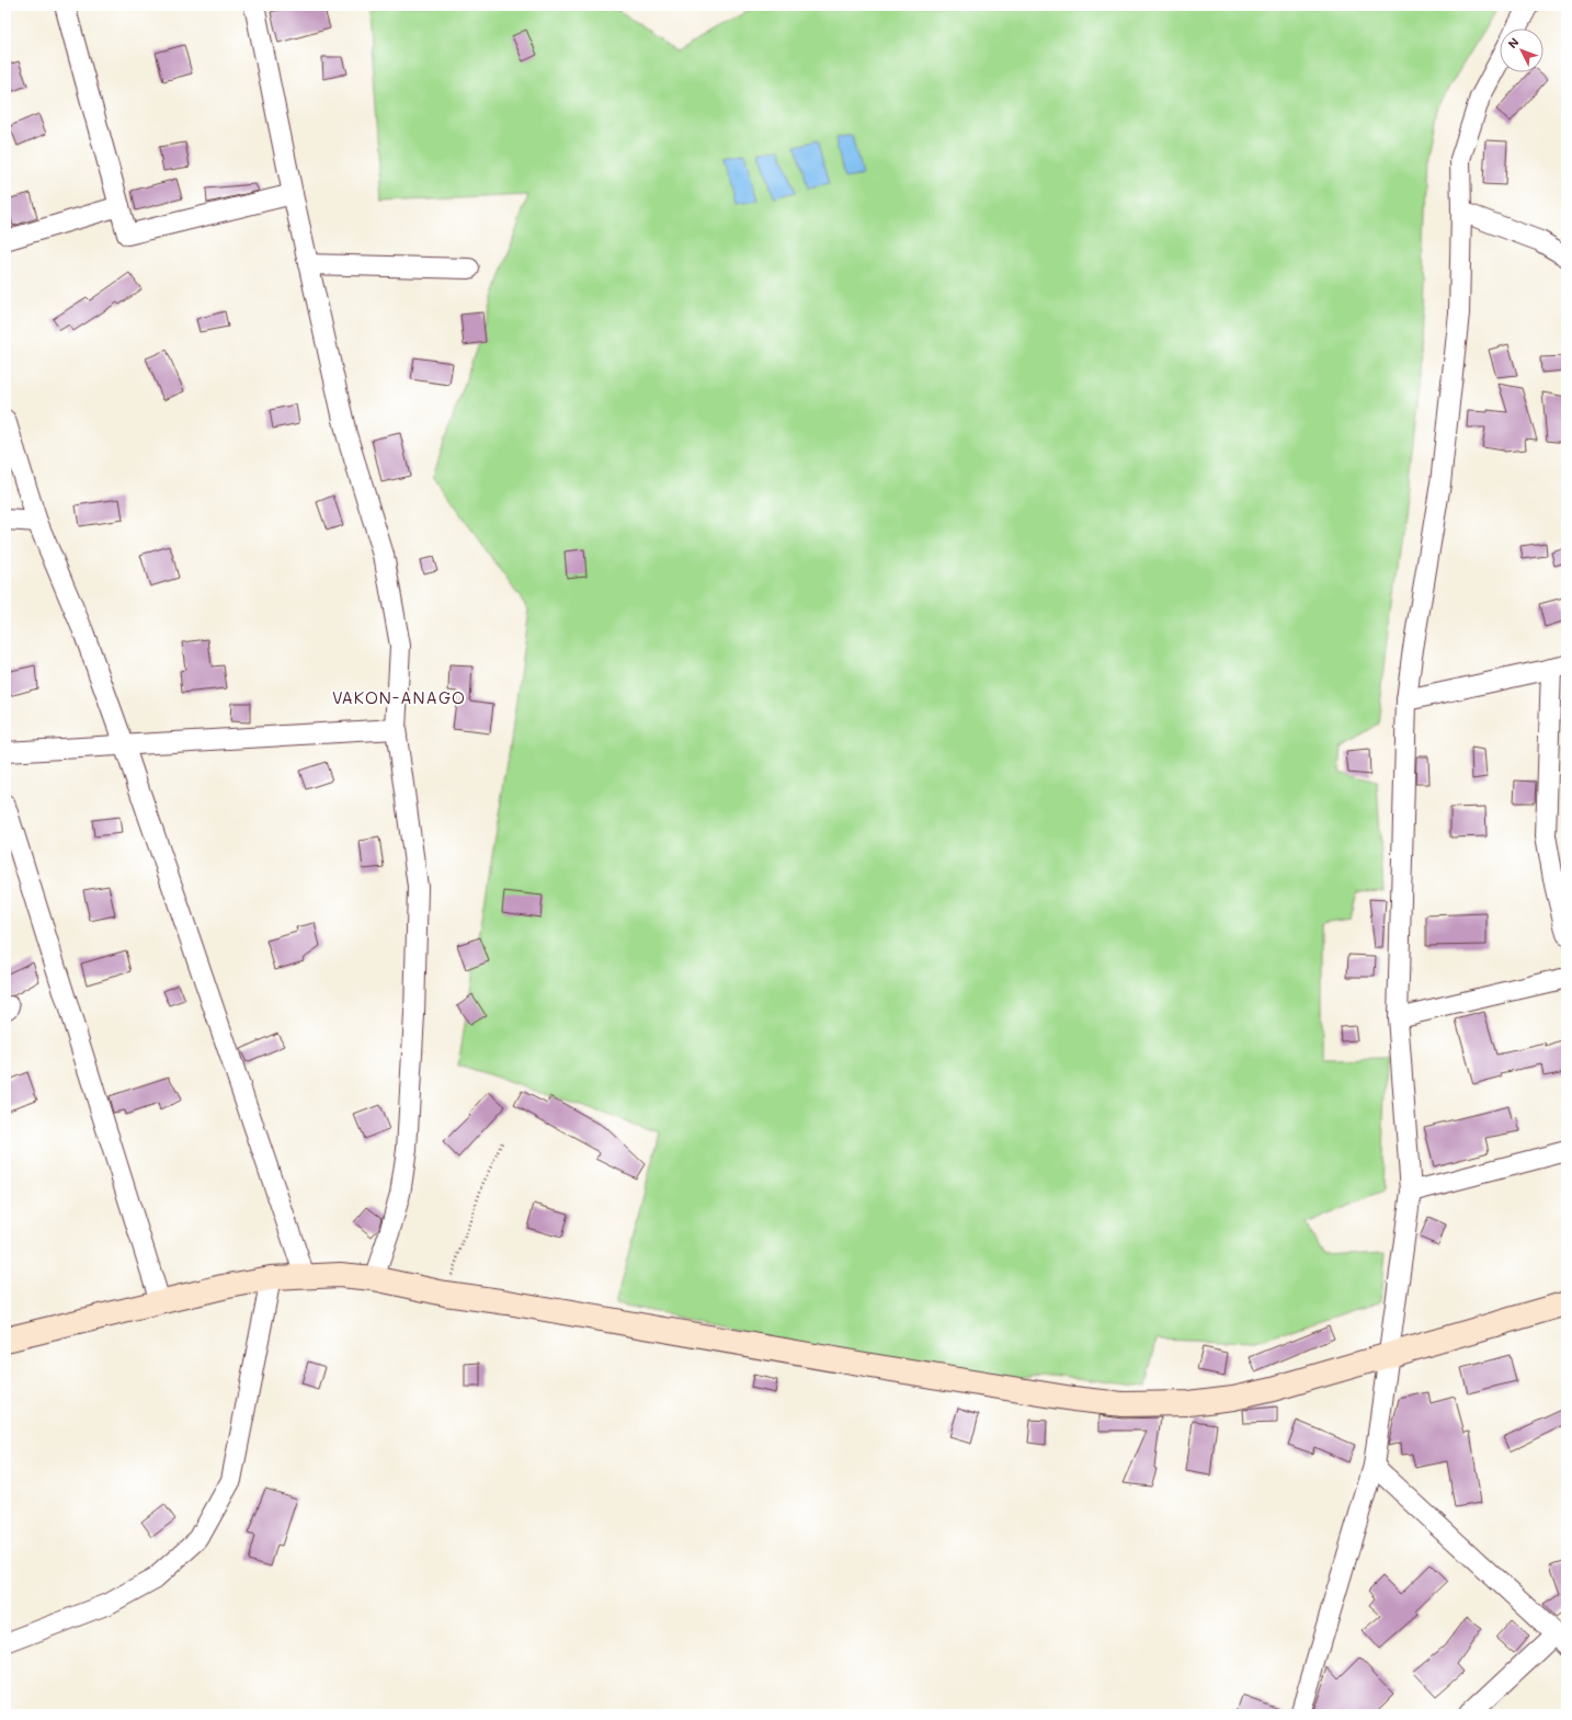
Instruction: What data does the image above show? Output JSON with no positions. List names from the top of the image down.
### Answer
{
  "districts": ["VAKON-ANAGO"],
  "north": "top left"
}
